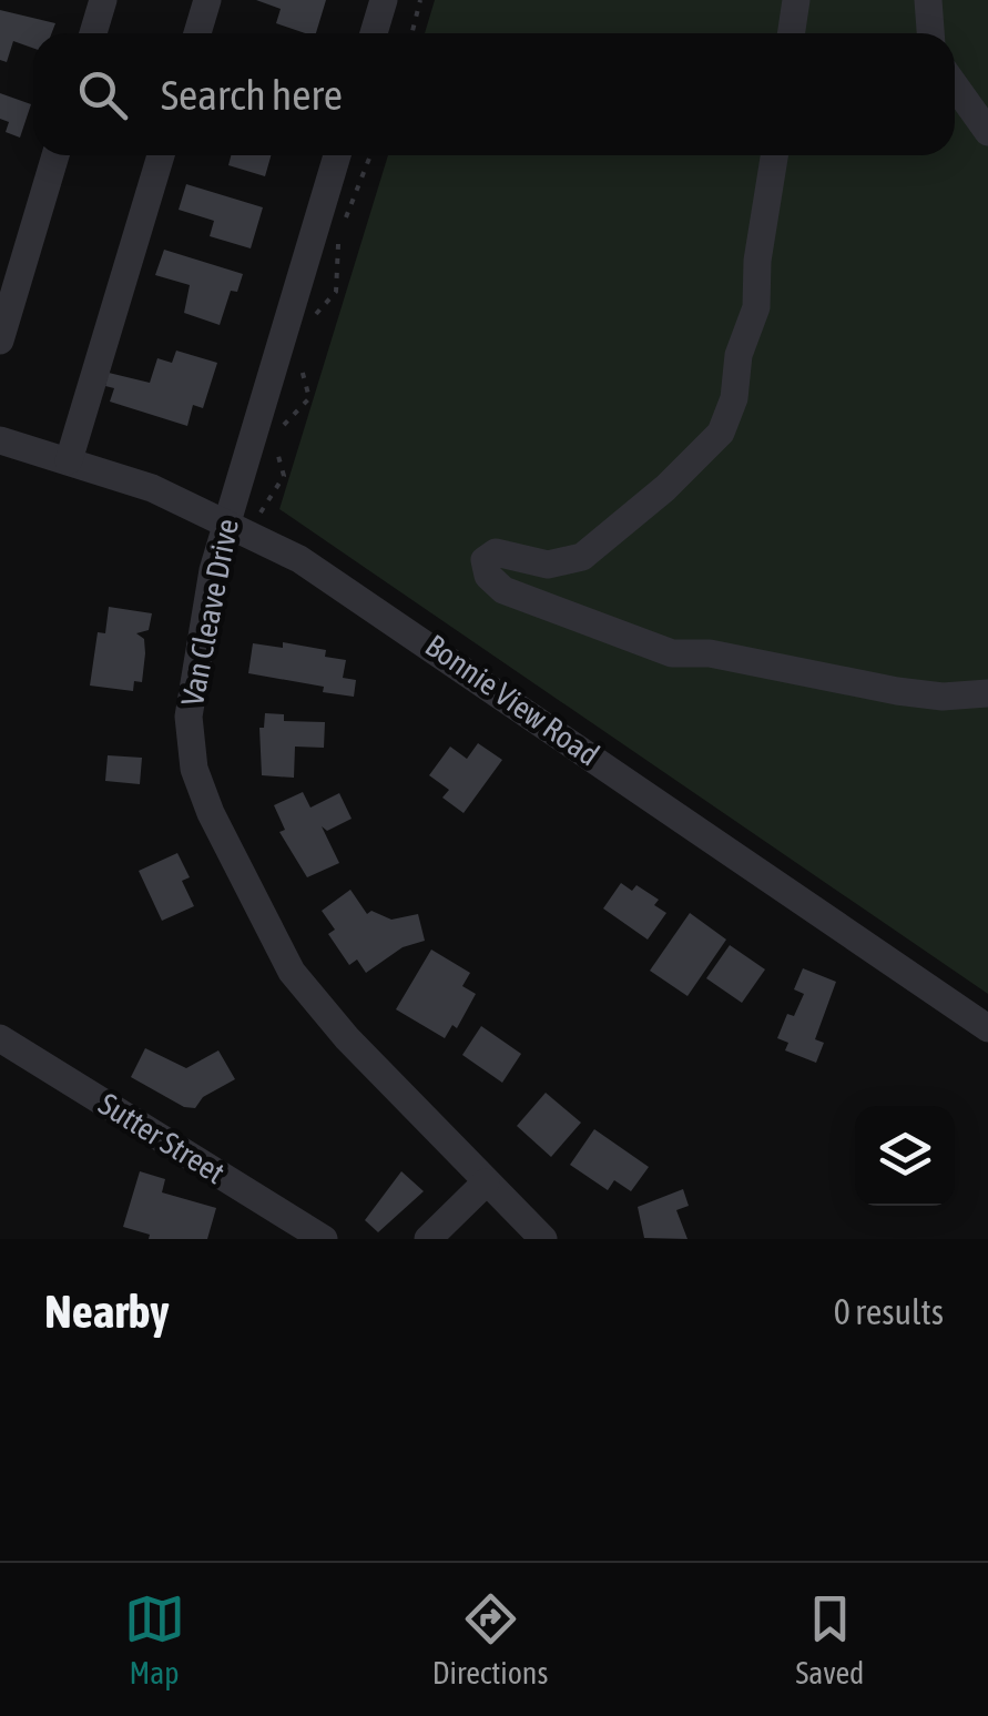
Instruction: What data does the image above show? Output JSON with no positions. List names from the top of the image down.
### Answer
{
  "streets": {
    "street": ["Van Cleave Drive", "Bonnie View Road", "Sutter Street"]
  },
  "crossings": [
    ["Van Cleave Drive", "Bonnie View Road"]
  ],
  "page": {
    "search": "Search here",
    "heading": ["Nearby", "0 results"],
    "nav": ["Map", "Directions", "Saved"]
  }
}
